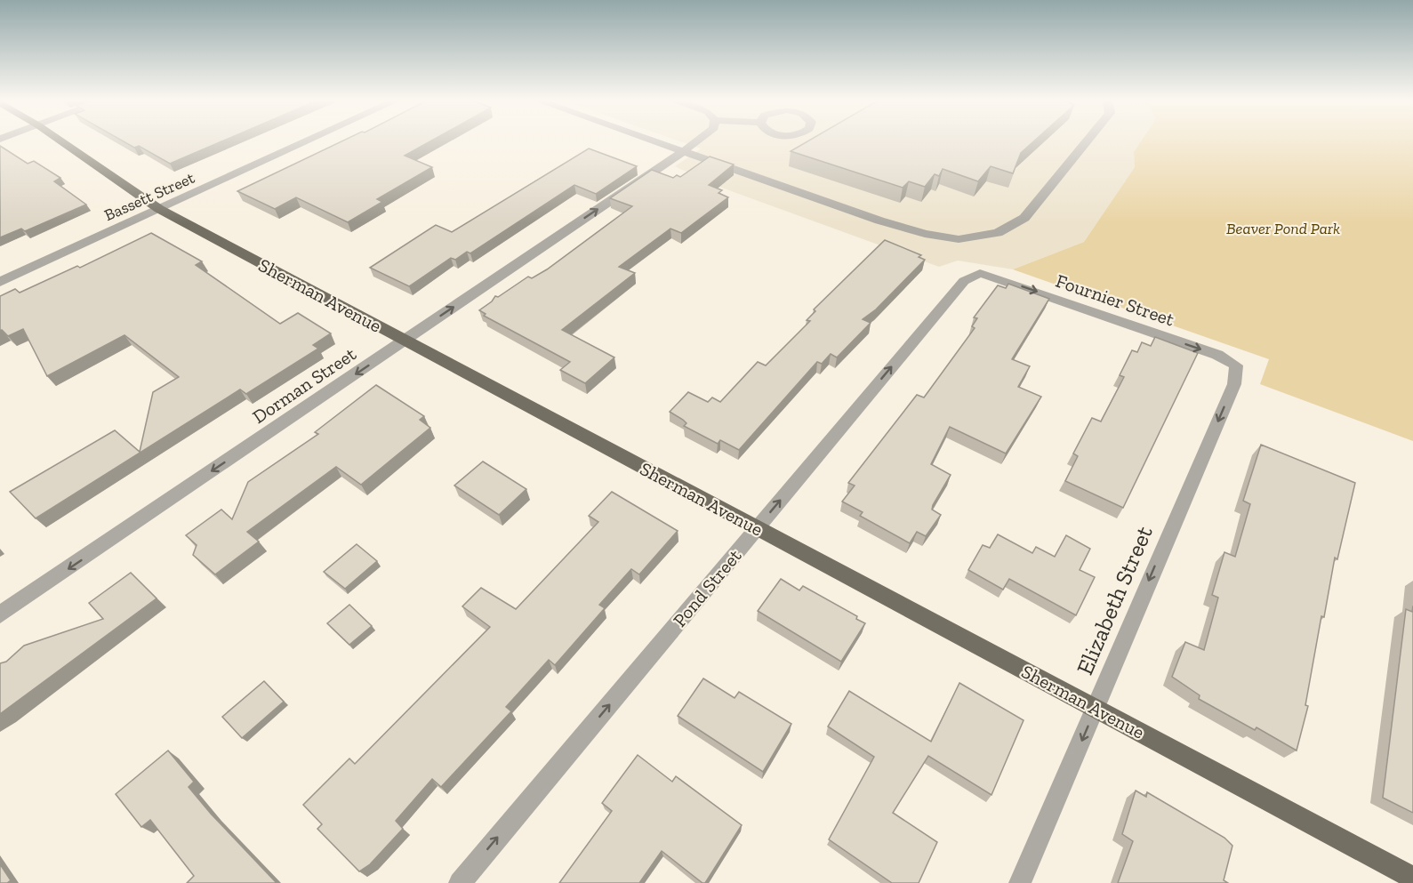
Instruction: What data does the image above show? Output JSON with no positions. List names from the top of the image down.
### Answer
{
  "streets": {
    "main road": ["Sherman Avenue"],
    "street": [
      "Bassett Street",
      "Fournier Street",
      "Dorman Street",
      "Pond Street",
      "Elizabeth Street"
    ]
  },
  "crossings": [
    ["Bassett Street", "Sherman Avenue"],
    ["Sherman Avenue", "Dorman Street"],
    ["Sherman Avenue", "Pond Street"],
    ["Sherman Avenue", "Elizabeth Street"],
    ["Fournier Street", "Pond Street"],
    ["Fournier Street", "Elizabeth Street"]
  ],
  "one_way": ["Fournier Street", "Pond Street", "Elizabeth Street"],
  "parks": ["Beaver Pond Park"]
}
